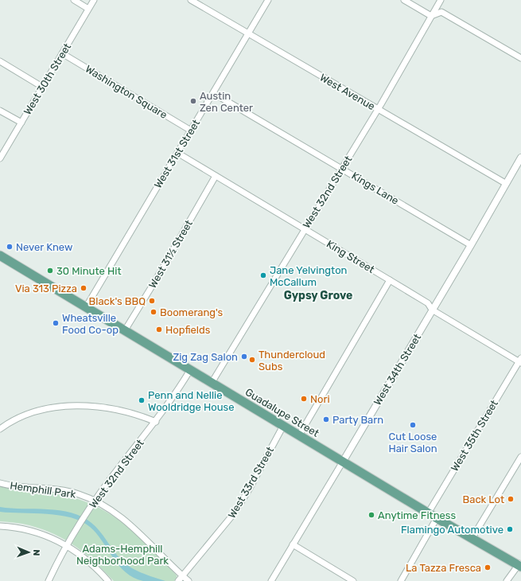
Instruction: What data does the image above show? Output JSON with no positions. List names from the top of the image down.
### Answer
{
  "streets": {
    "main road": ["Guadalupe Street"],
    "street": [
      "West 30th Street",
      "Washington Square",
      "West Avenue",
      "West 31st Street",
      "Kings Lane",
      "West 32nd Street",
      "West 31½ Street",
      "King Street",
      "West 34th Street",
      "West 35th Street",
      "West 33rd Street",
      "Hemphill Park"
    ]
  },
  "crossings": [
    ["West 30th Street", "Washington Square"],
    ["Washington Square", "West 31st Street"],
    ["West Avenue", "West 31st Street"],
    ["West Avenue", "West 32nd Street"],
    ["West Avenue", "West 34th Street"],
    ["West 31st Street", "Kings Lane"],
    ["West 31st Street", "King Street"],
    ["West 31st Street", "Guadalupe Street"],
    ["Kings Lane", "West 32nd Street"],
    ["Kings Lane", "West 34th Street"],
    ["West 32nd Street", "King Street"],
    ["West 32nd Street", "Guadalupe Street"],
    ["West 32nd Street", "Hemphill Park"],
    ["West 31½ Street", "King Street"],
    ["West 31½ Street", "Guadalupe Street"],
    ["King Street", "West 34th Street"],
    ["King Street", "West 35th Street"],
    ["West 34th Street", "Guadalupe Street"],
    ["Guadalupe Street", "West 35th Street"],
    ["Guadalupe Street", "West 33rd Street"],
    ["West 33rd Street", "Hemphill Park"]
  ],
  "districts": ["Gypsy Grove"],
  "parks": ["Adams-Hemphill Neighborhood Park"],
  "places": [
    "Austin Zen Center",
    "Never Knew",
    "30 Minute Hit",
    "Jane Yelvington McCallum",
    "Via 313 Pizza",
    "Black's BBQ",
    "Boomerang's",
    "Wheatsville Food Co-op",
    "Hopfields",
    "Zig Zag Salon",
    "Thundercloud Subs",
    "Nori",
    "Penn and Nellie Wooldridge House",
    "Party Barn",
    "Cut Loose Hair Salon",
    "Back Lot",
    "Anytime Fitness",
    "Flamingo Automotive",
    "La Tazza Fresca"
  ],
  "north": "right"
}
